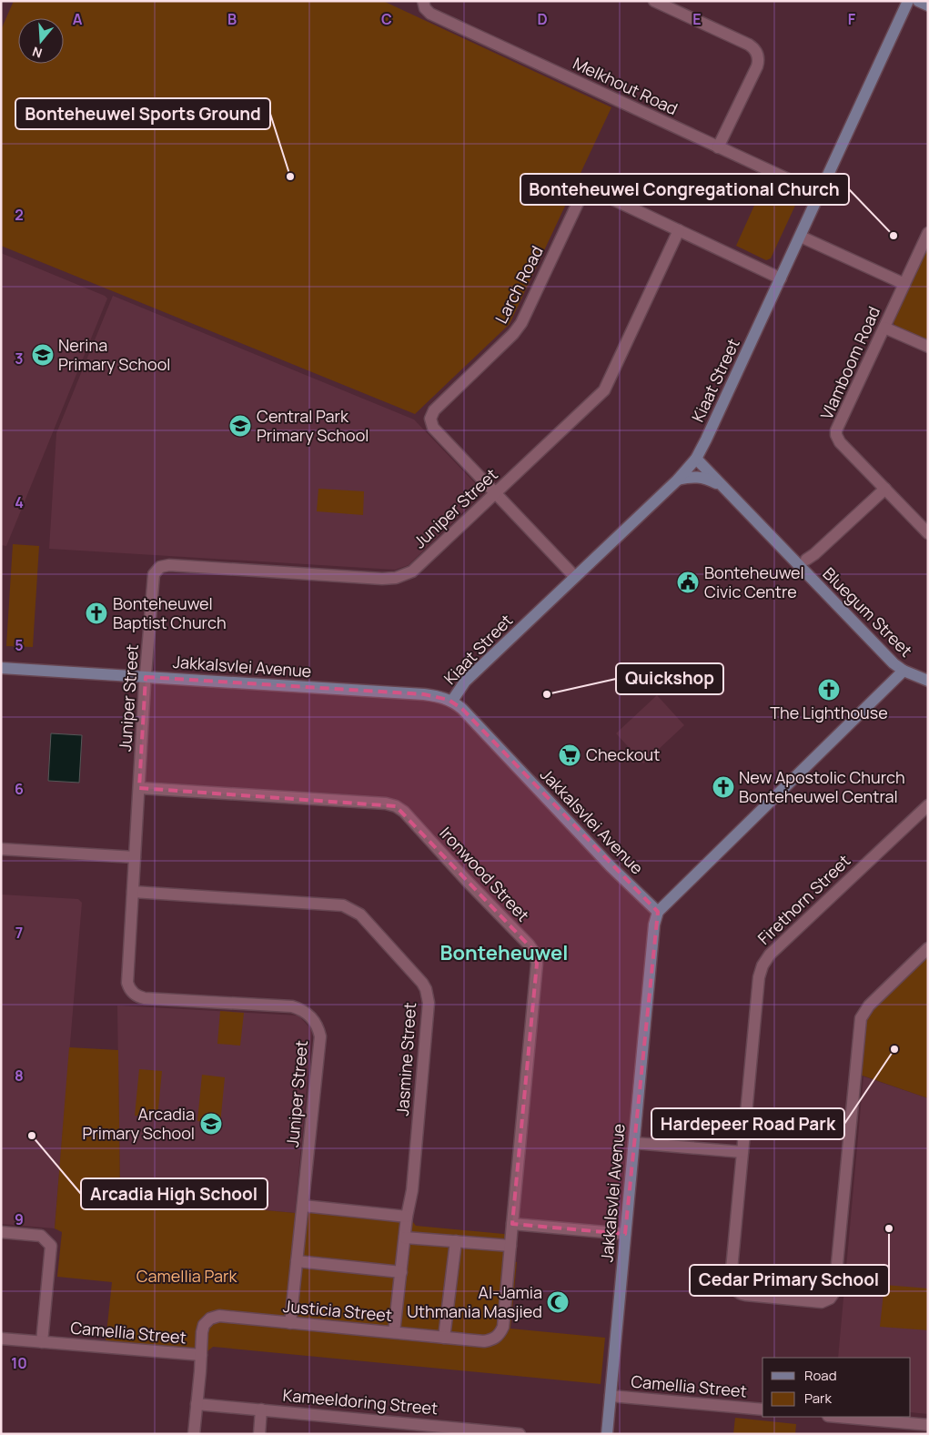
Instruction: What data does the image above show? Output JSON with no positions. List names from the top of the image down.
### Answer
{
  "streets": {
    "street": [
      "Melkhout Road",
      "Larch Road",
      "Vlamboom Road",
      "Kiaat Street",
      "Juniper Street",
      "Bluegum Street",
      "Jakkalsvlei Avenue",
      "Ironwood Street",
      "Firethorn Street",
      "Jasmine Street",
      "Justicia Street",
      "Camellia Street",
      "Kameeldoring Street"
    ]
  },
  "crossings": [
    ["Melkhout Road", "Kiaat Street"],
    ["Larch Road", "Kiaat Street"],
    ["Larch Road", "Juniper Street"],
    ["Kiaat Street", "Bluegum Street"],
    ["Kiaat Street", "Jakkalsvlei Avenue"],
    ["Juniper Street", "Jakkalsvlei Avenue"],
    ["Juniper Street", "Ironwood Street"],
    ["Juniper Street", "Jasmine Street"],
    ["Jakkalsvlei Avenue", "Camellia Street"],
    ["Ironwood Street", "Justicia Street"],
    ["Jasmine Street", "Justicia Street"],
    ["Justicia Street", "Camellia Street"],
    ["Camellia Street", "Kameeldoring Street"]
  ],
  "districts": ["Bonteheuwel"],
  "parks": ["Camellia Park"],
  "places": {
    "other": [
      "Bonteheuwel Sports Ground",
      "Bonteheuwel Congregational Church",
      "Quickshop",
      "Hardepeer Road Park",
      "Arcadia High School",
      "Cedar Primary School"
    ],
    "school or university": ["Nerina Primary School", "Central Park Primary School", "Arcadia Primary School"],
    "public building": ["Bonteheuwel Civic Centre"],
    "church": ["Bonteheuwel Baptist Church", "The Lighthouse", "New Apostolic Church Bonteheuwel Central"],
    "supermarket": ["Checkout"],
    "mosque": ["Al-Jamia Uthmania Masjied"]
  },
  "legend": ["Road", "Park"],
  "north": "bottom",
  "grid": {
    "columns": [
      "A",
      "B",
      "C",
      "D",
      "E",
      "F"
    ],
    "rows": [
      "2",
      "3",
      "4",
      "5",
      "6",
      "7",
      "8",
      "9",
      "10"
    ]
  }
}
